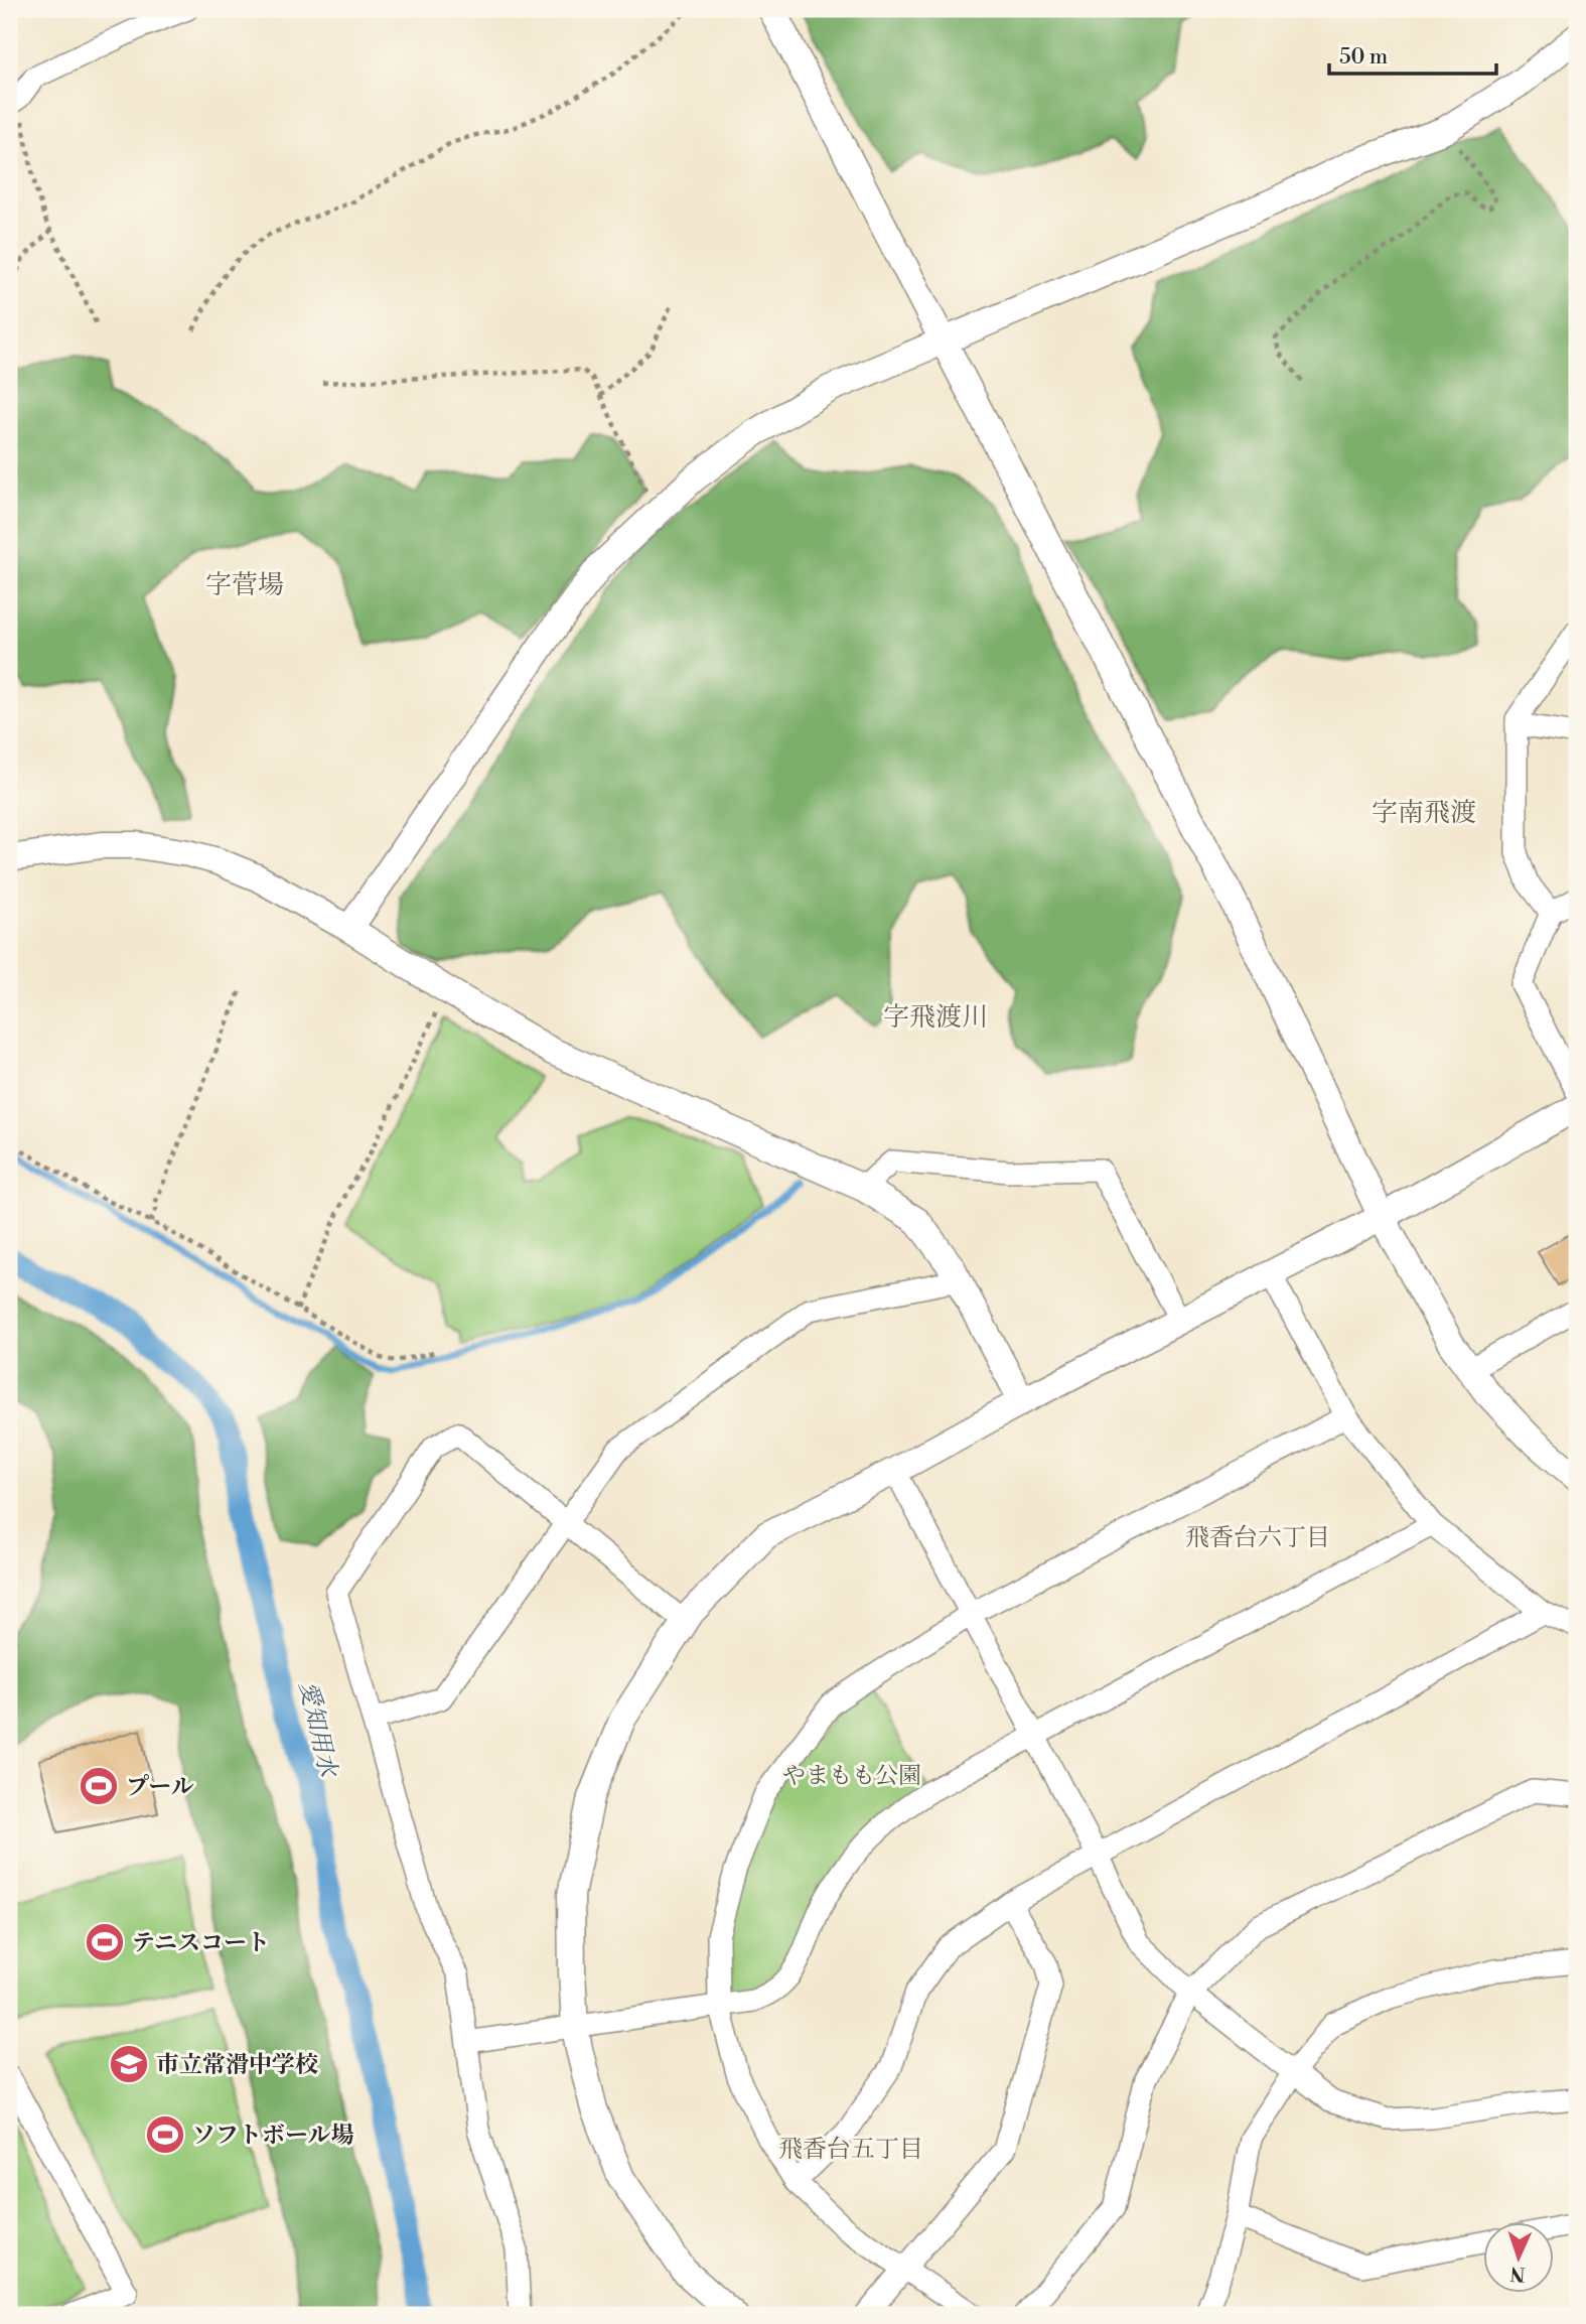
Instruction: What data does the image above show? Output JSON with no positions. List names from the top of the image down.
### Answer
{
  "districts": [
    "字菅場",
    "字南飛渡",
    "字飛渡川",
    "飛香台六丁目",
    "飛香台五丁目"
  ],
  "water": ["愛知用水"],
  "parks": ["やまもも公園"],
  "places": {
    "sports": ["プール", "テニスコート", "ソフトボール場"],
    "school or university": ["市立常滑中学校"]
  },
  "scale_bar": "50 m",
  "north": "bottom"
}
